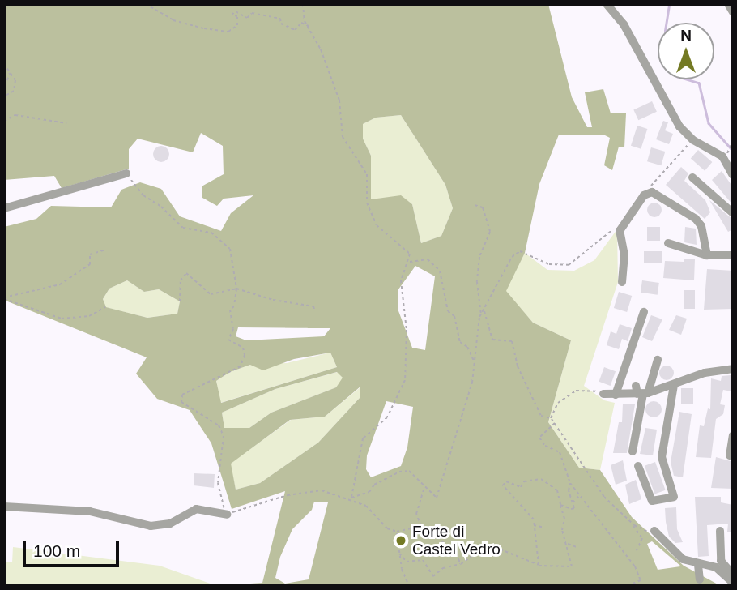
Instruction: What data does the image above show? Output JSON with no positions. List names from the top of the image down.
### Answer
{
  "places": ["Forte di Castel Vedro"],
  "scale_bar": "100 m",
  "north": "top"
}
